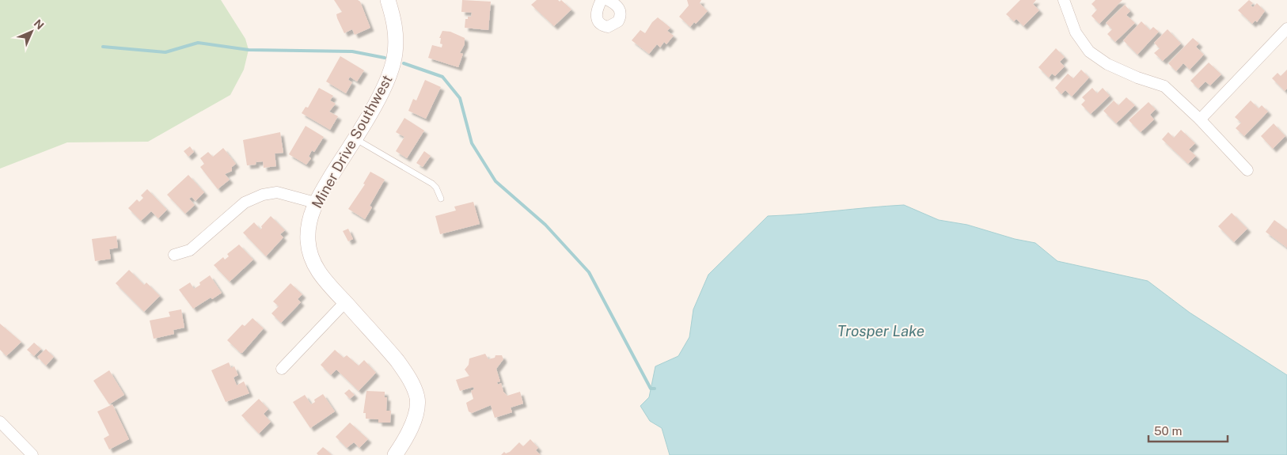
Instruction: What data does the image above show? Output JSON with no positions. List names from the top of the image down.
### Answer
{
  "streets": {
    "street": ["Miner Drive Southwest"]
  },
  "water": ["Trosper Lake"],
  "scale_bar": "50 m",
  "north": "top right"
}
